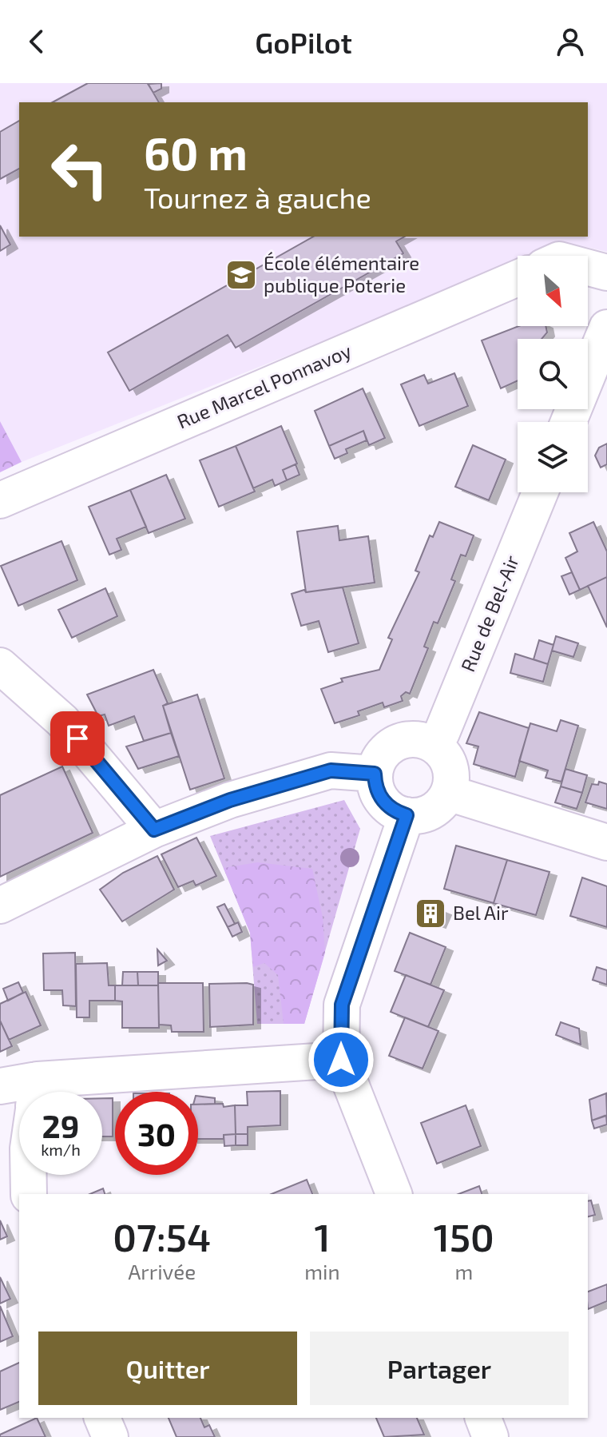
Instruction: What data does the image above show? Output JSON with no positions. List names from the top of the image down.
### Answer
{
  "streets": {
    "street": ["Rue Marcel Ponnavoy", "Rue de Bel-Air"]
  },
  "places": {
    "school or university": ["École élémentaire publique Poterie"],
    "building": ["Bel Air"]
  },
  "north": "bottom right",
  "page": {
    "header": "GoPilot",
    "turn": ["60 m", "Tournez à gauche"],
    "speed": "29 km/h",
    "limit": "30",
    "eta": [
      "07:54",
      "Arrivée",
      "1",
      "min",
      "150",
      "m"
    ],
    "buttons": ["Quitter", "Partager"]
  }
}
